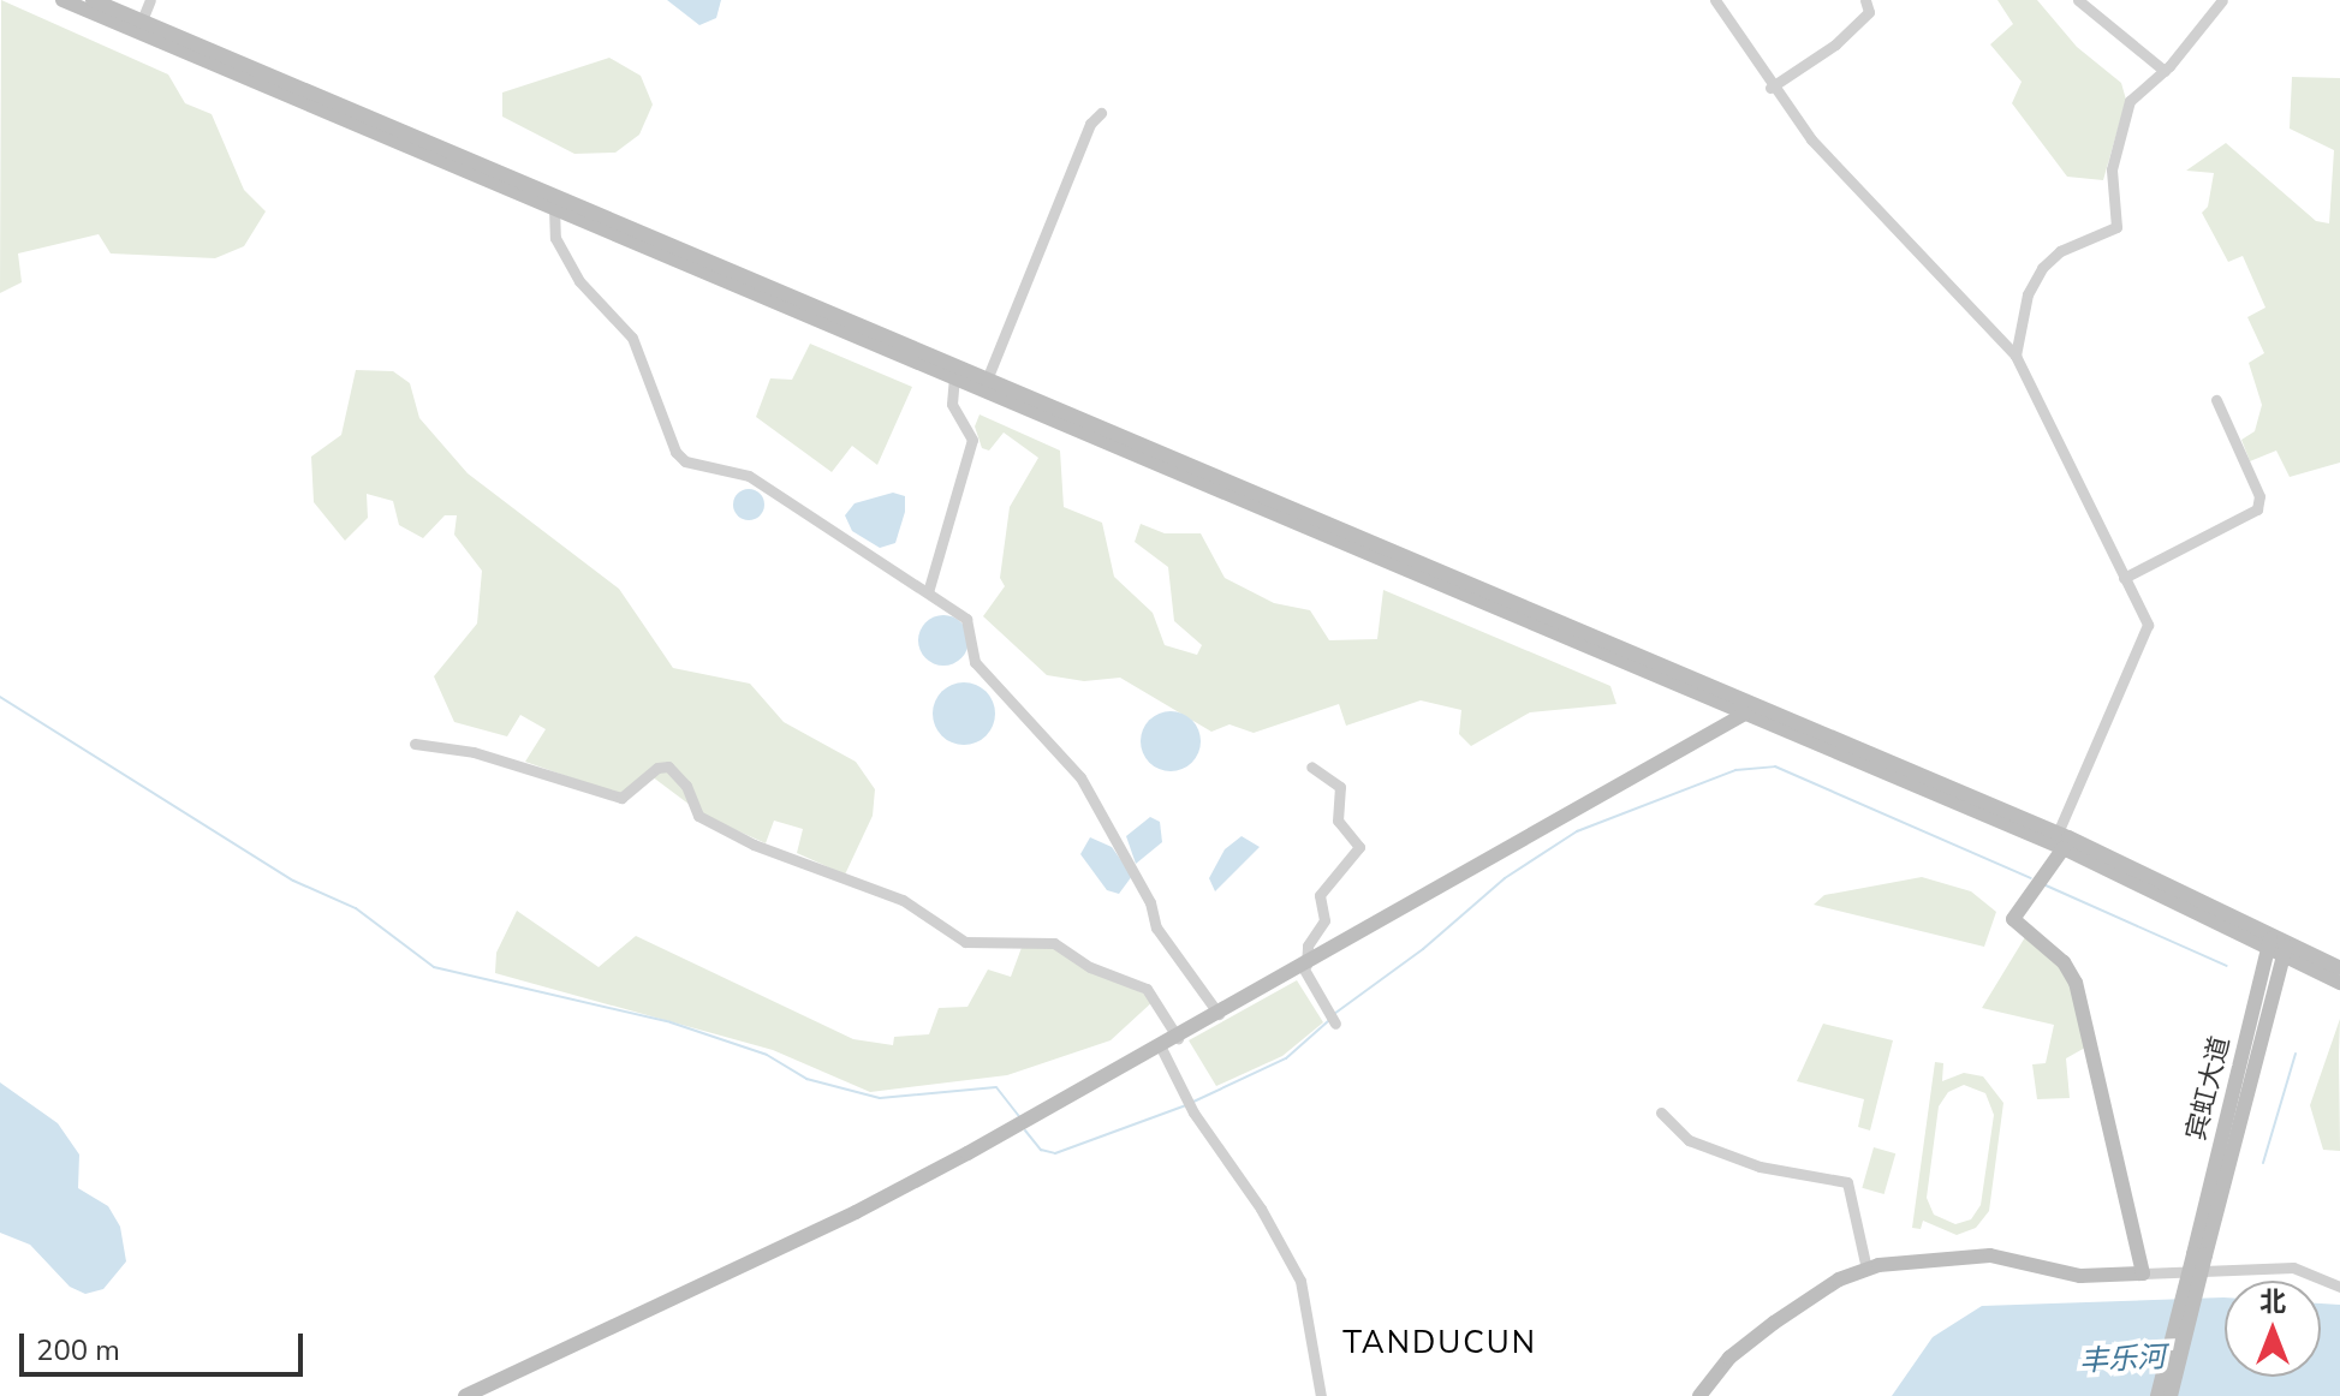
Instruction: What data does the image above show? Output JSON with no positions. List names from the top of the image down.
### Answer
{
  "streets": {
    "main road": ["宾虹大道"]
  },
  "districts": ["TANDUCUN"],
  "water": ["丰乐河"],
  "scale_bar": "200 m",
  "north": "top"
}
